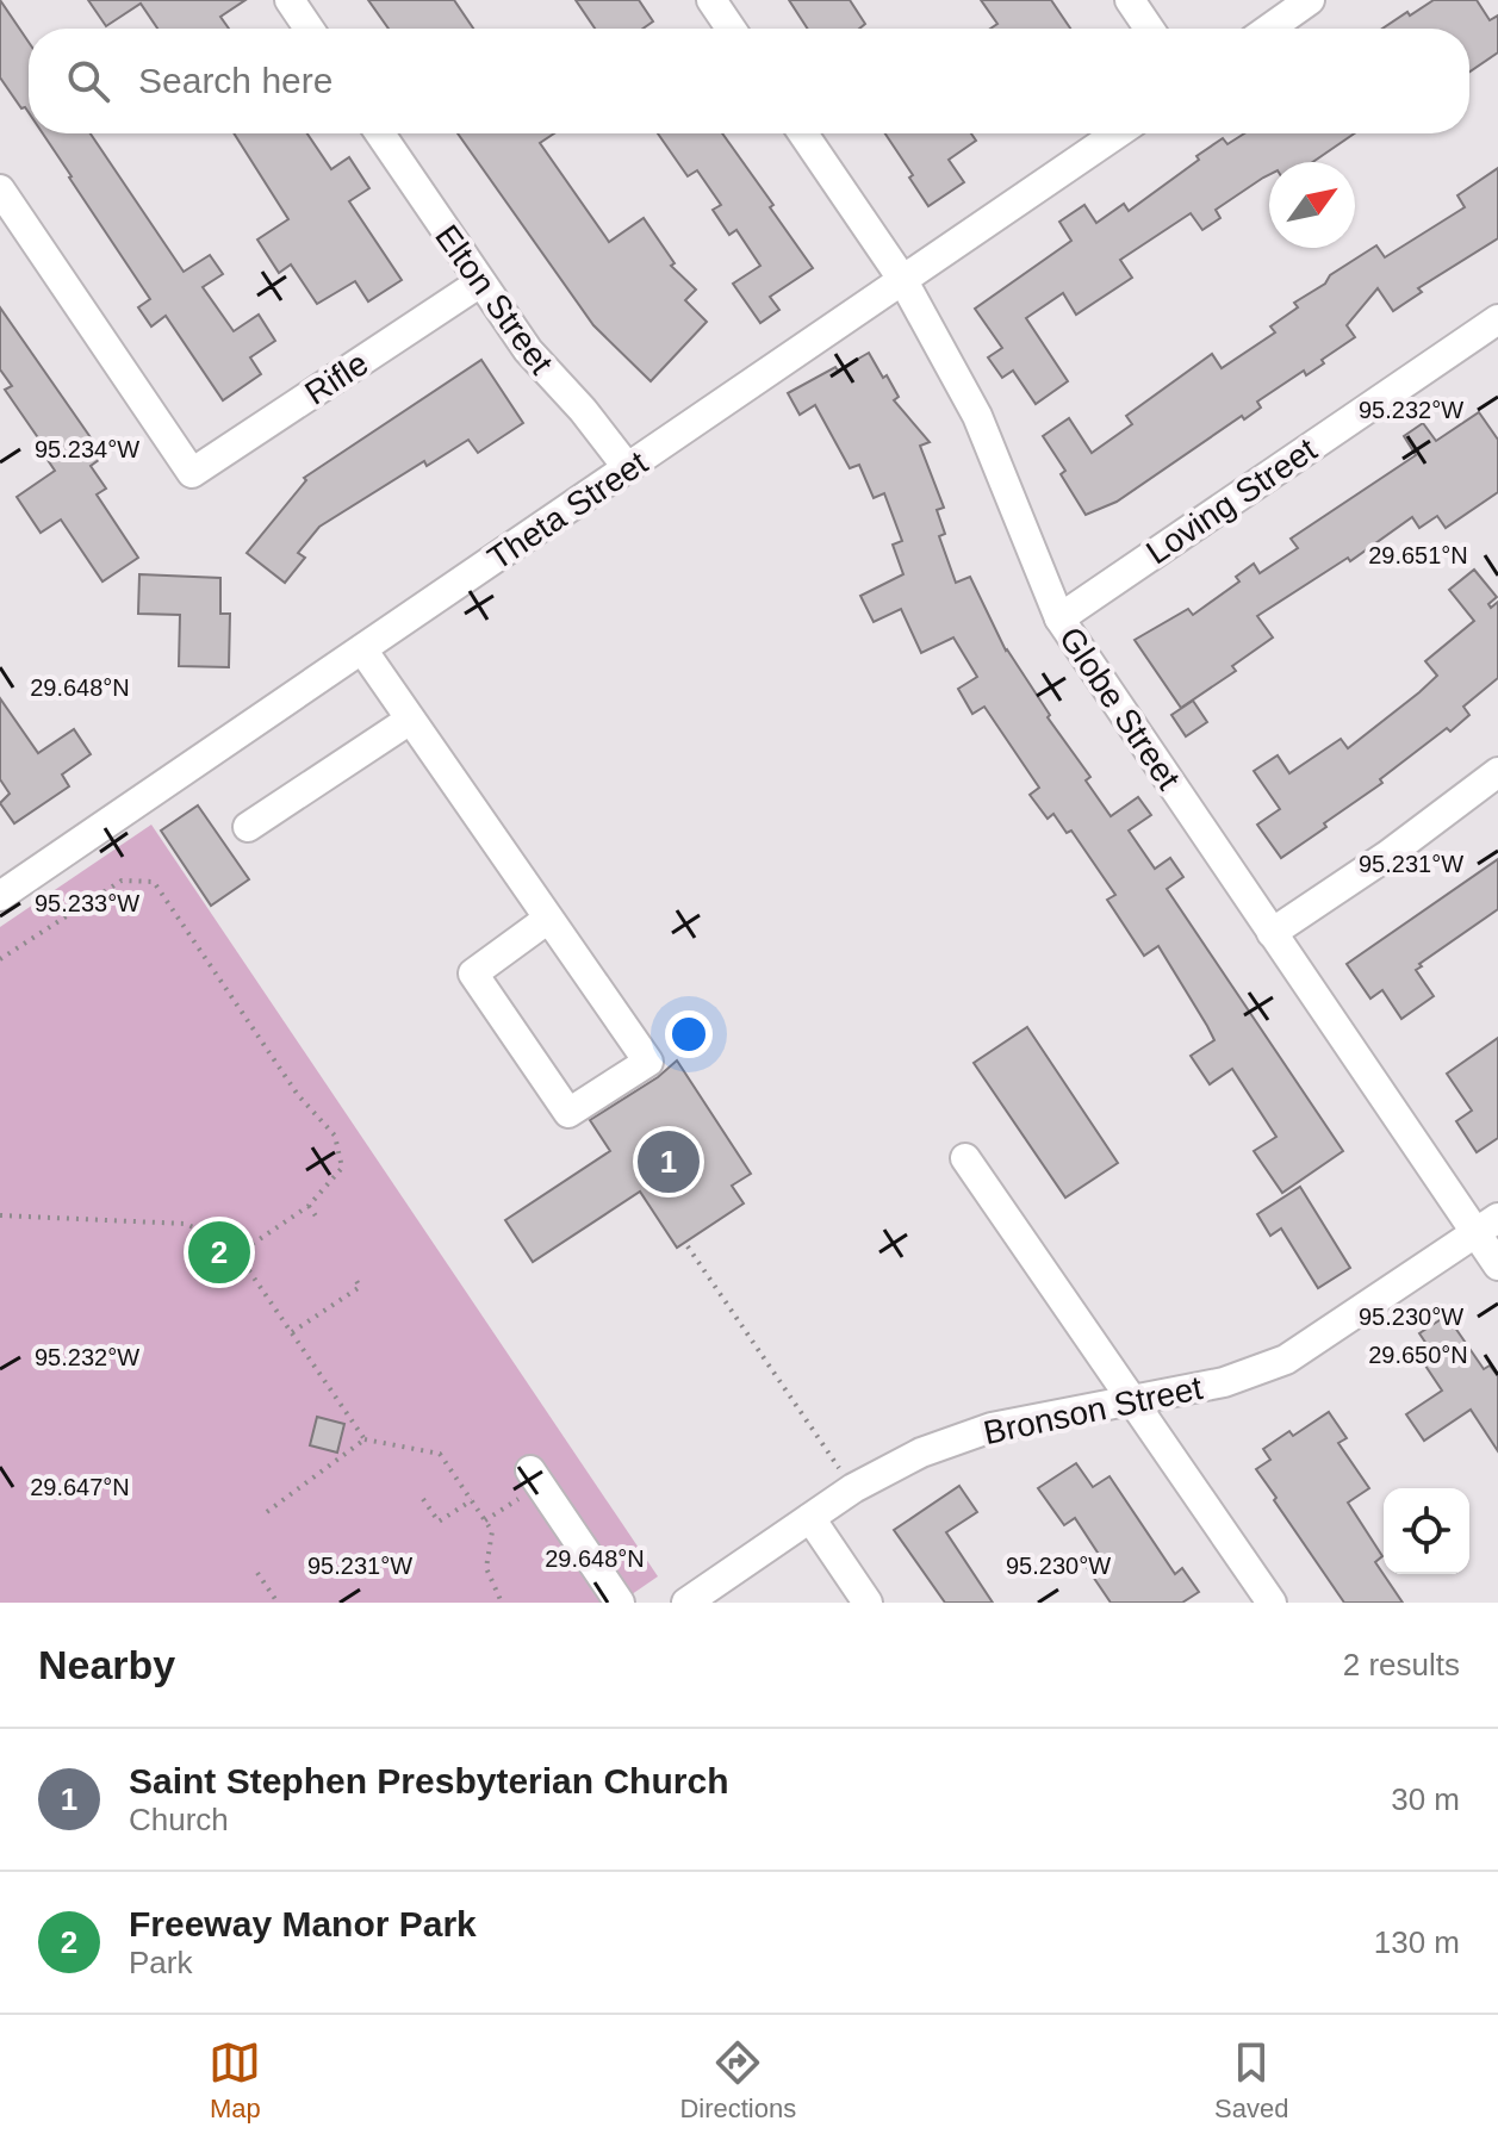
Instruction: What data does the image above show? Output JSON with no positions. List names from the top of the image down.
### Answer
{
  "streets": {
    "street": [
      "Elton Street",
      "Rifle",
      "Loving Street",
      "Theta Street",
      "Globe Street",
      "Bronson Street"
    ]
  },
  "crossings": [
    ["Elton Street", "Rifle"],
    ["Elton Street", "Theta Street"],
    ["Loving Street", "Globe Street"],
    ["Theta Street", "Globe Street"],
    ["Globe Street", "Bronson Street"]
  ],
  "north": "top right",
  "page": {
    "search": "Search here",
    "pins": ["1", "2"],
    "heading": ["Nearby", "2 results"],
    "list": [
      {
        "mark": "1",
        "name": "Saint Stephen Presbyterian Church",
        "note": "Church",
        "value": "30 m"
      },
      {
        "mark": "2",
        "name": "Freeway Manor Park",
        "note": "Park",
        "value": "130 m"
      }
    ],
    "nav": ["Map", "Directions", "Saved"]
  },
  "coordinates": [
    "95.232°W",
    "95.234°W",
    "29.651°N",
    "29.648°N",
    "95.231°W",
    "95.233°W",
    "95.230°W",
    "29.650°N",
    "29.647°N"
  ]
}
